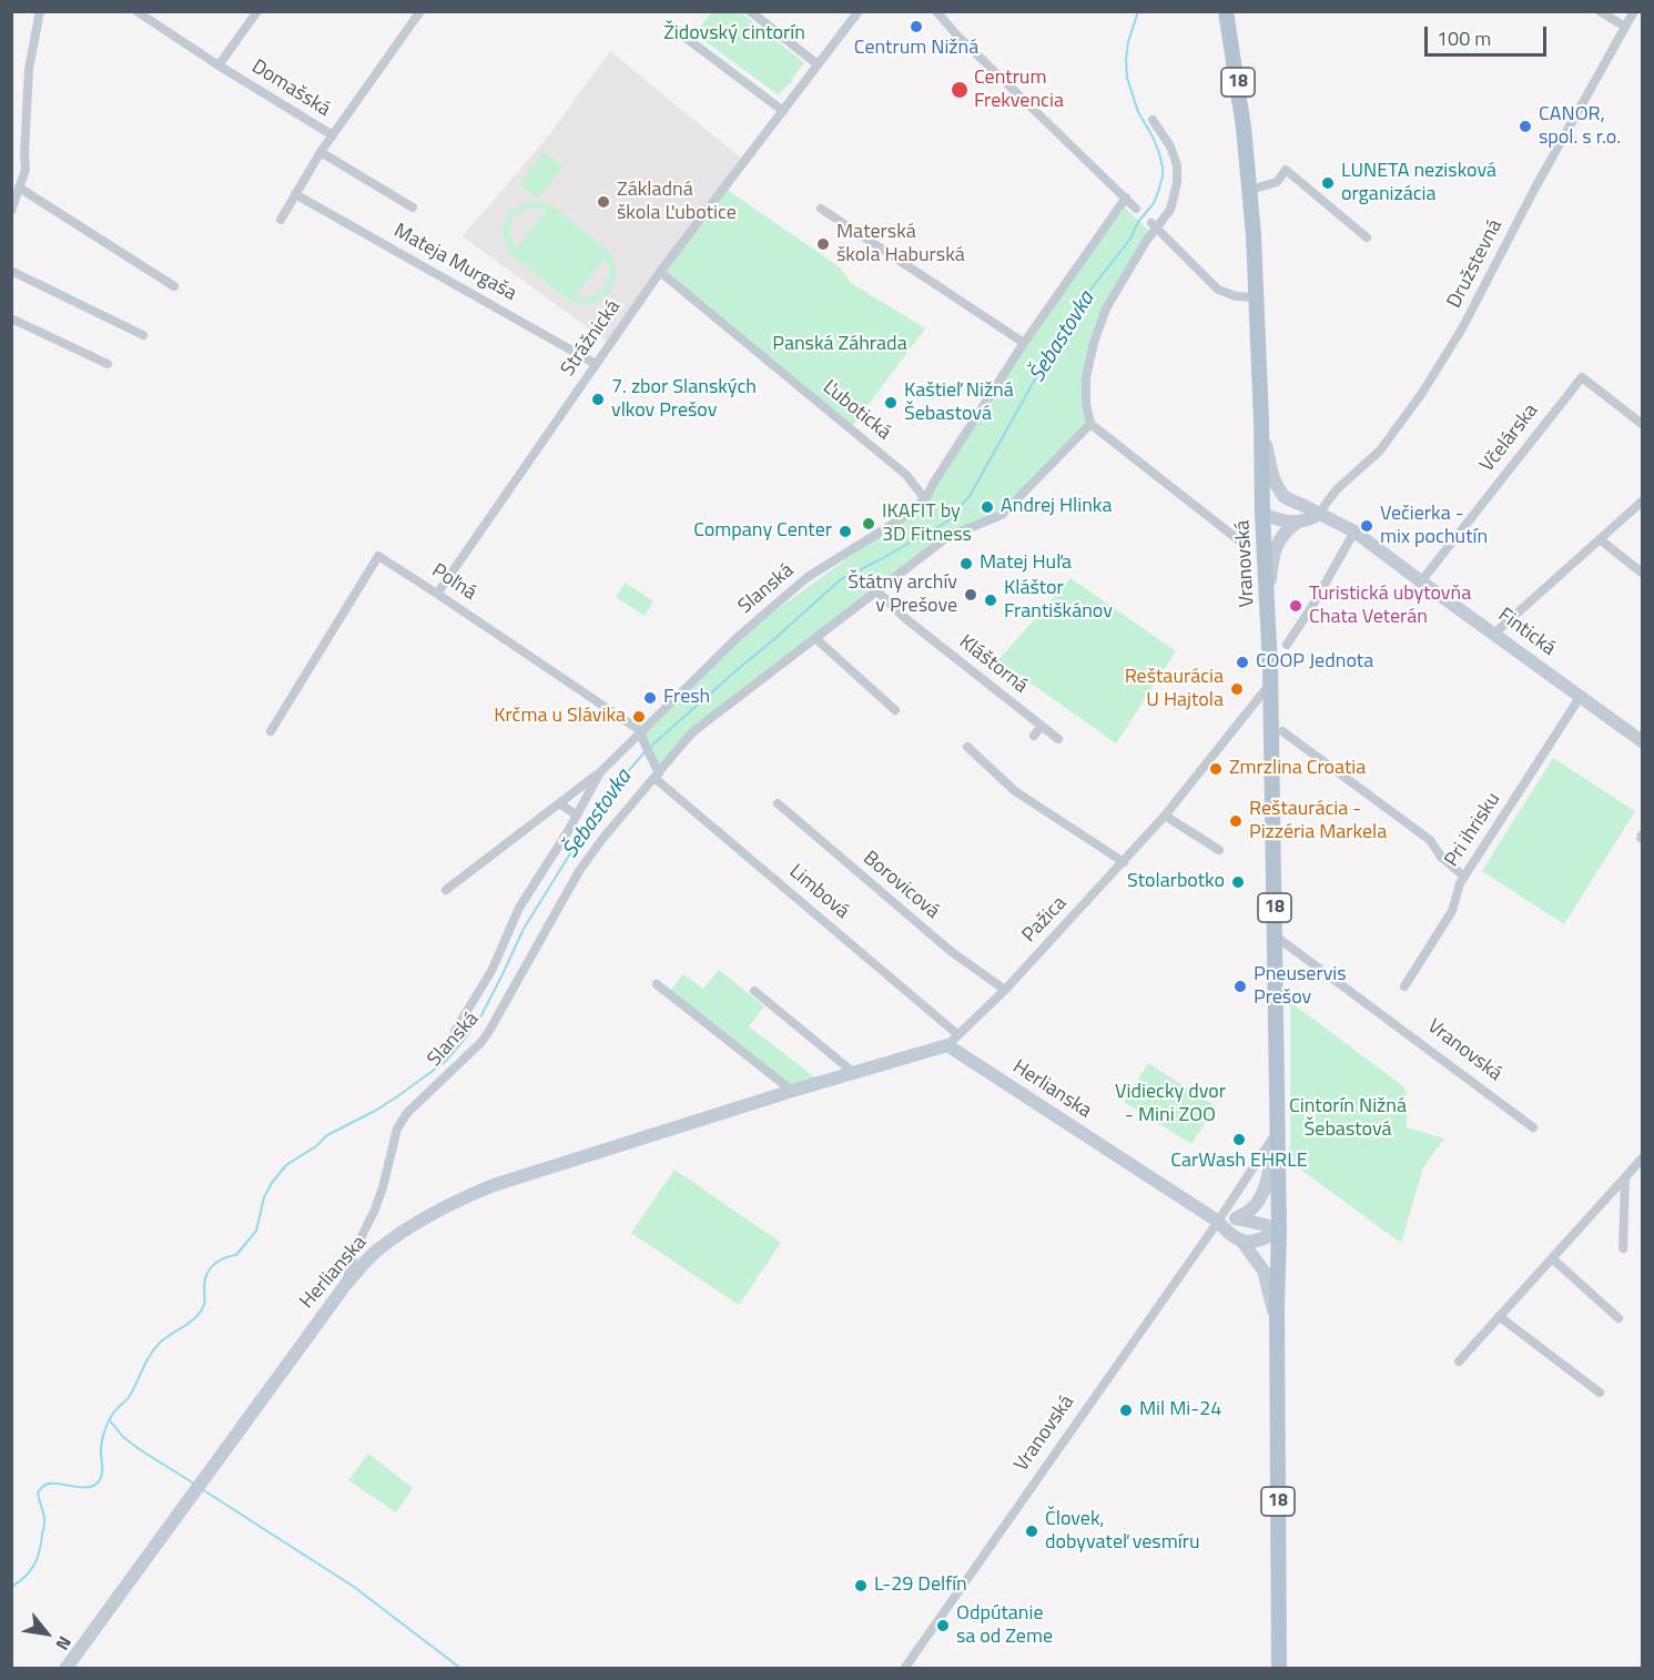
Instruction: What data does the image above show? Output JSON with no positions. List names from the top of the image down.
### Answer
{
  "streets": {
    "main road": ["18", "Vranovská"],
    "street": [
      "Domašská",
      "Mateja Murgaša",
      "Družstevná",
      "Strážnická",
      "Ľubotická",
      "Včelárska",
      "Poľná",
      "Slanská",
      "Fintická",
      "Kláštorná",
      "Pri ihrisku",
      "Borovicová",
      "Limbová",
      "Pažica",
      "Herlianska"
    ]
  },
  "crossings": [
    ["Mateja Murgaša", "Strážnická"],
    ["Družstevná", "Fintická"],
    ["Strážnická", "Ľubotická"],
    ["Strážnická", "Poľná"],
    ["Ľubotická", "Slanská"],
    ["Včelárska", "Fintická"],
    ["Vranovská", "Fintická"],
    ["Vranovská", "Pažica"],
    ["Vranovská", "Herlianska"],
    ["Poľná", "Slanská"],
    ["Poľná", "Limbová"],
    ["Slanská", "Kláštorná"],
    ["Slanská", "Limbová"],
    ["Slanská", "Herlianska"],
    ["Fintická", "Pri ihrisku"],
    ["Borovicová", "Pažica"],
    ["Limbová", "Pažica"],
    ["Pažica", "Herlianska"]
  ],
  "water": ["Šebastovka"],
  "parks": [
    "Židovský cintorín",
    "Panská Záhrada",
    "Vidiecky dvor - Mini ZOO",
    "Cintorín Nižná Šebastová"
  ],
  "places": [
    "Centrum Nižná",
    "Centrum Frekvencia",
    "CANOR, spol. s r.o.",
    "LUNETA nezisková organizácia",
    "Základná škola Ľubotice",
    "Materská škola Haburská",
    "7. zbor Slanských vlkov Prešov",
    "Kaštieľ Nižná Šebastová",
    "Andrej Hlinka",
    "IKAFIT by 3D Fitness",
    "Večierka - mix pochutín",
    "Company Center",
    "Matej Huľa",
    "Štátny archív v Prešove",
    "Kláštor Františkánov",
    "Turistická ubytovňa Chata Veterán",
    "COOP Jednota",
    "Reštaurácia U Hajtola",
    "Fresh",
    "Krčma u Slávika",
    "Zmrzlina Croatia",
    "Reštaurácia - Pizzéria Markela",
    "Stolarbotko",
    "Pneuservis Prešov",
    "CarWash EHRLE",
    "Mil Mi-24",
    "Človek, dobyvateľ vesmíru",
    "L-29 Delfín",
    "Odpútanie sa od Zeme"
  ],
  "scale_bar": "100 m",
  "north": "bottom right"
}
